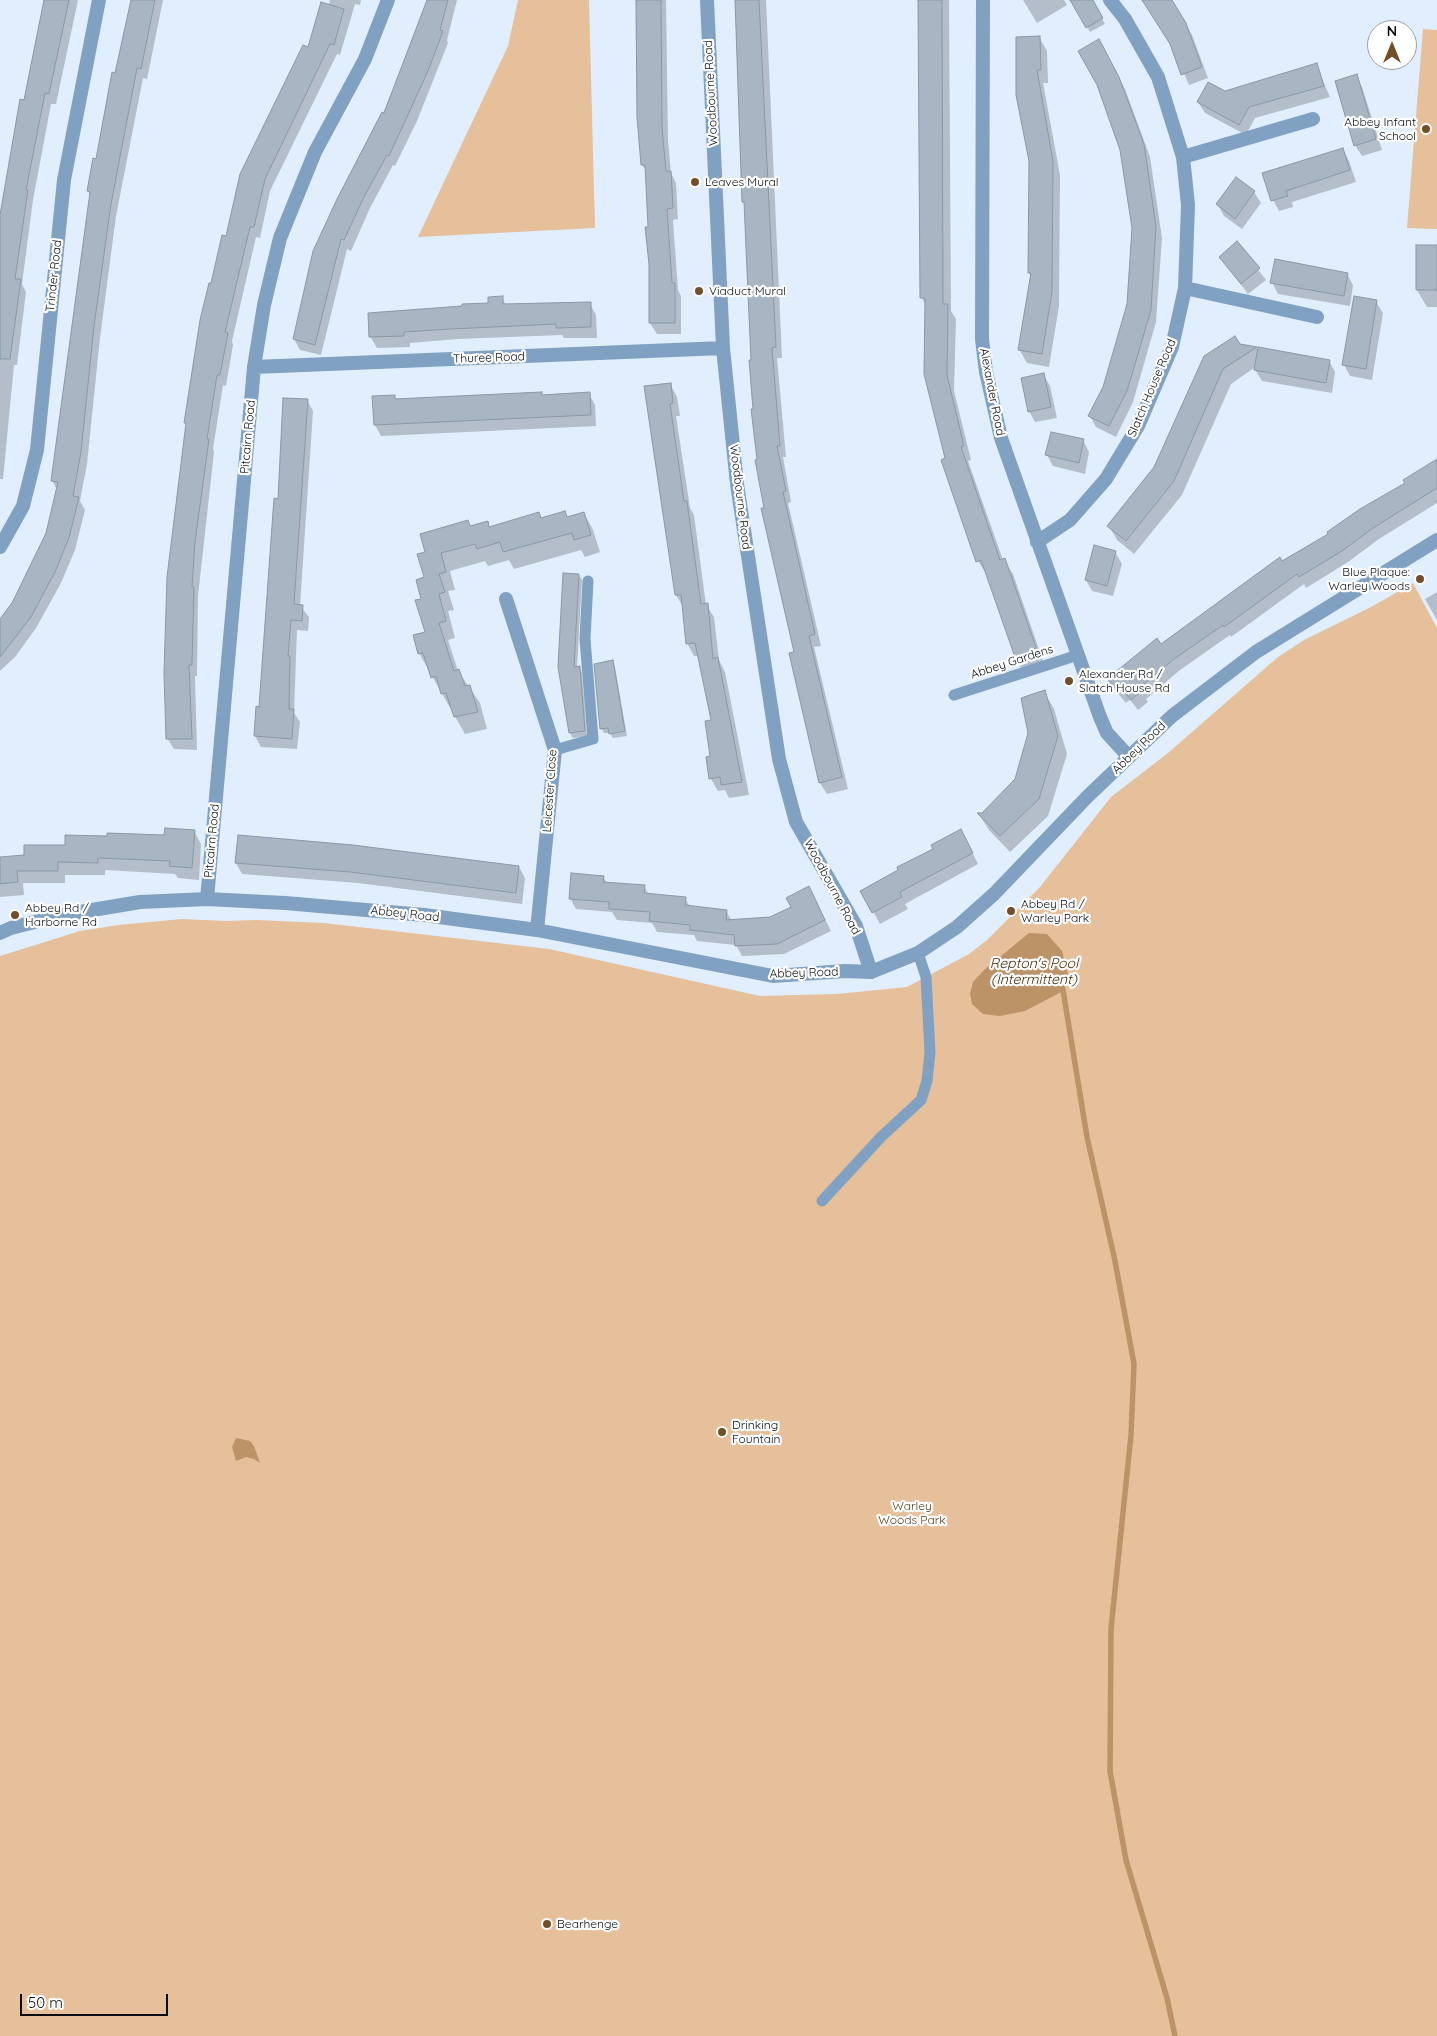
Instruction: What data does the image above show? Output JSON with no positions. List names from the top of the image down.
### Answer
{
  "streets": {
    "street": [
      "Woodbourne Road",
      "Trinder Road",
      "Thuree Road",
      "Slatch House Road",
      "Alexander Road",
      "Pitcairn Road",
      "Abbey Road",
      "Leicester Close"
    ],
    "lane": ["Abbey Gardens"]
  },
  "crossings": [
    ["Woodbourne Road", "Thuree Road"],
    ["Woodbourne Road", "Abbey Road"],
    ["Thuree Road", "Pitcairn Road"],
    ["Slatch House Road", "Alexander Road"],
    ["Alexander Road", "Abbey Gardens"],
    ["Alexander Road", "Abbey Road"],
    ["Pitcairn Road", "Abbey Road"],
    ["Abbey Road", "Leicester Close"]
  ],
  "water": ["Repton's Pool (Intermittent)"],
  "parks": ["Warley Woods Park"],
  "places": [
    "Abbey Infant School",
    "Leaves Mural",
    "Viaduct Mural",
    "Blue Plaque: Warley Woods",
    "Alexander Rd / Slatch House Rd",
    "Abbey Rd / Warley Park",
    "Abbey Rd / Harborne Rd",
    "Drinking Fountain",
    "Bearhenge"
  ],
  "scale_bar": "50 m",
  "north": "top"
}
